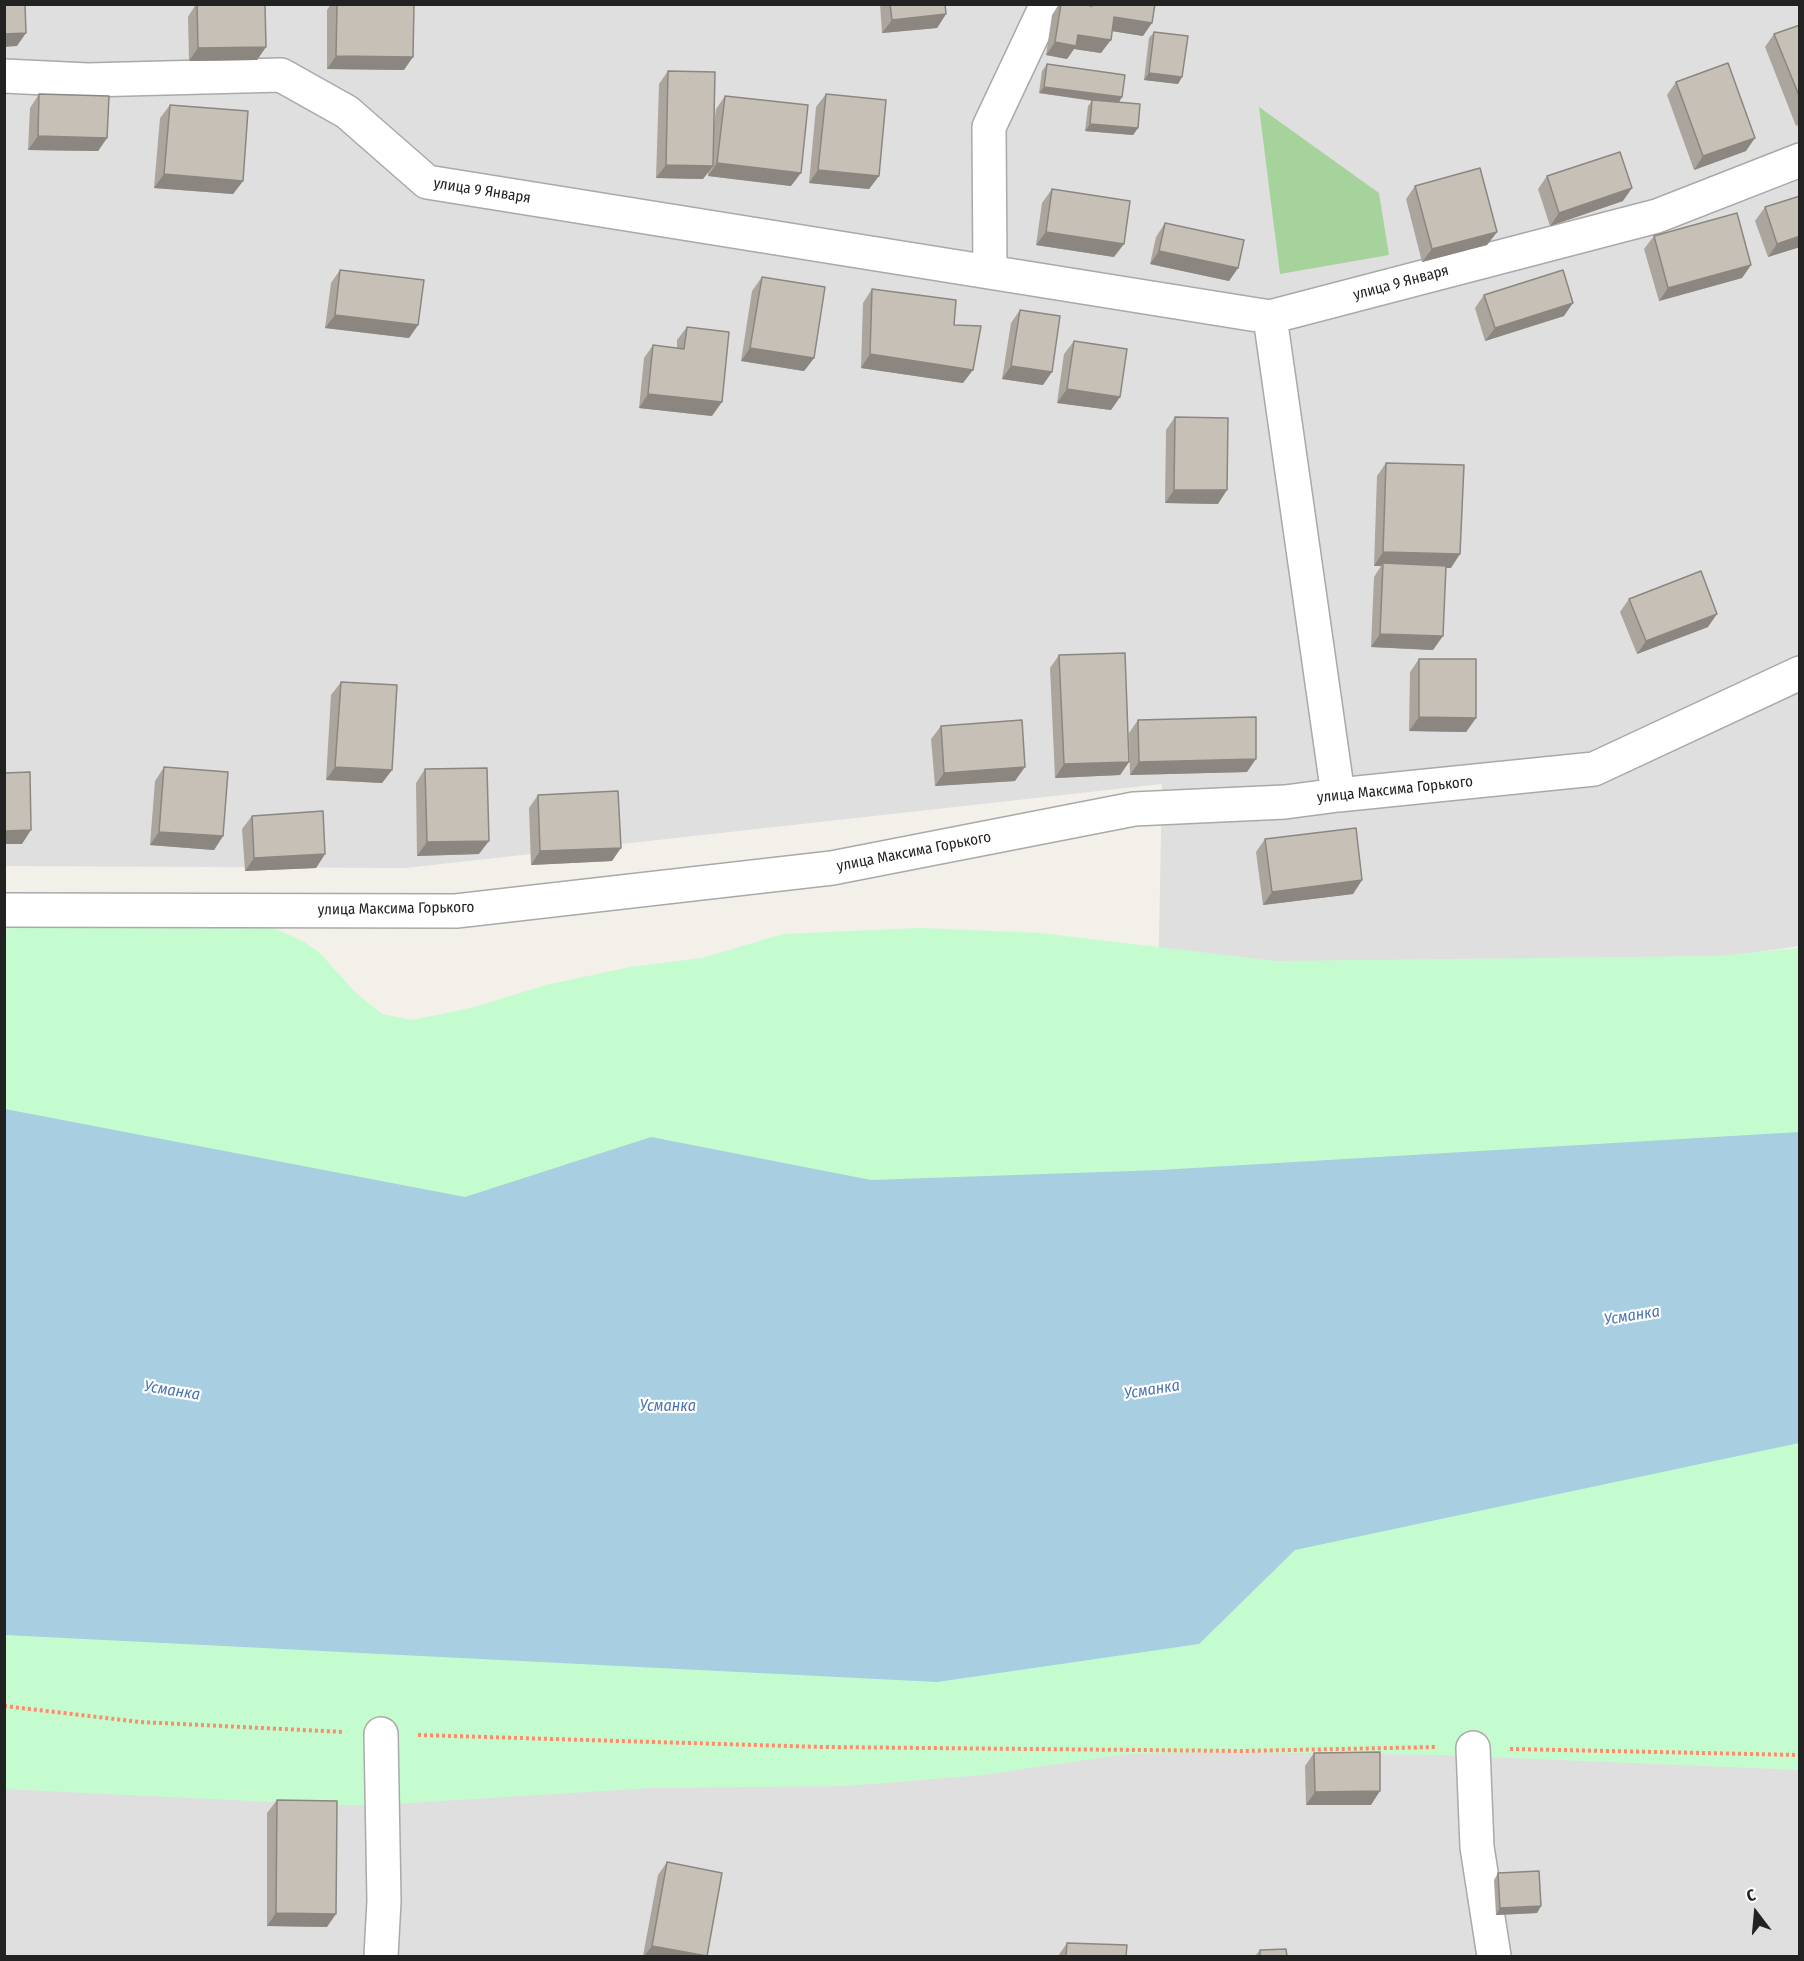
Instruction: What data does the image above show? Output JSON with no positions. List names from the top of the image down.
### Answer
{
  "streets": {
    "street": ["улица 9 Января", "улица Максима Горького"]
  },
  "water": ["Усманка"],
  "north": "top"
}
